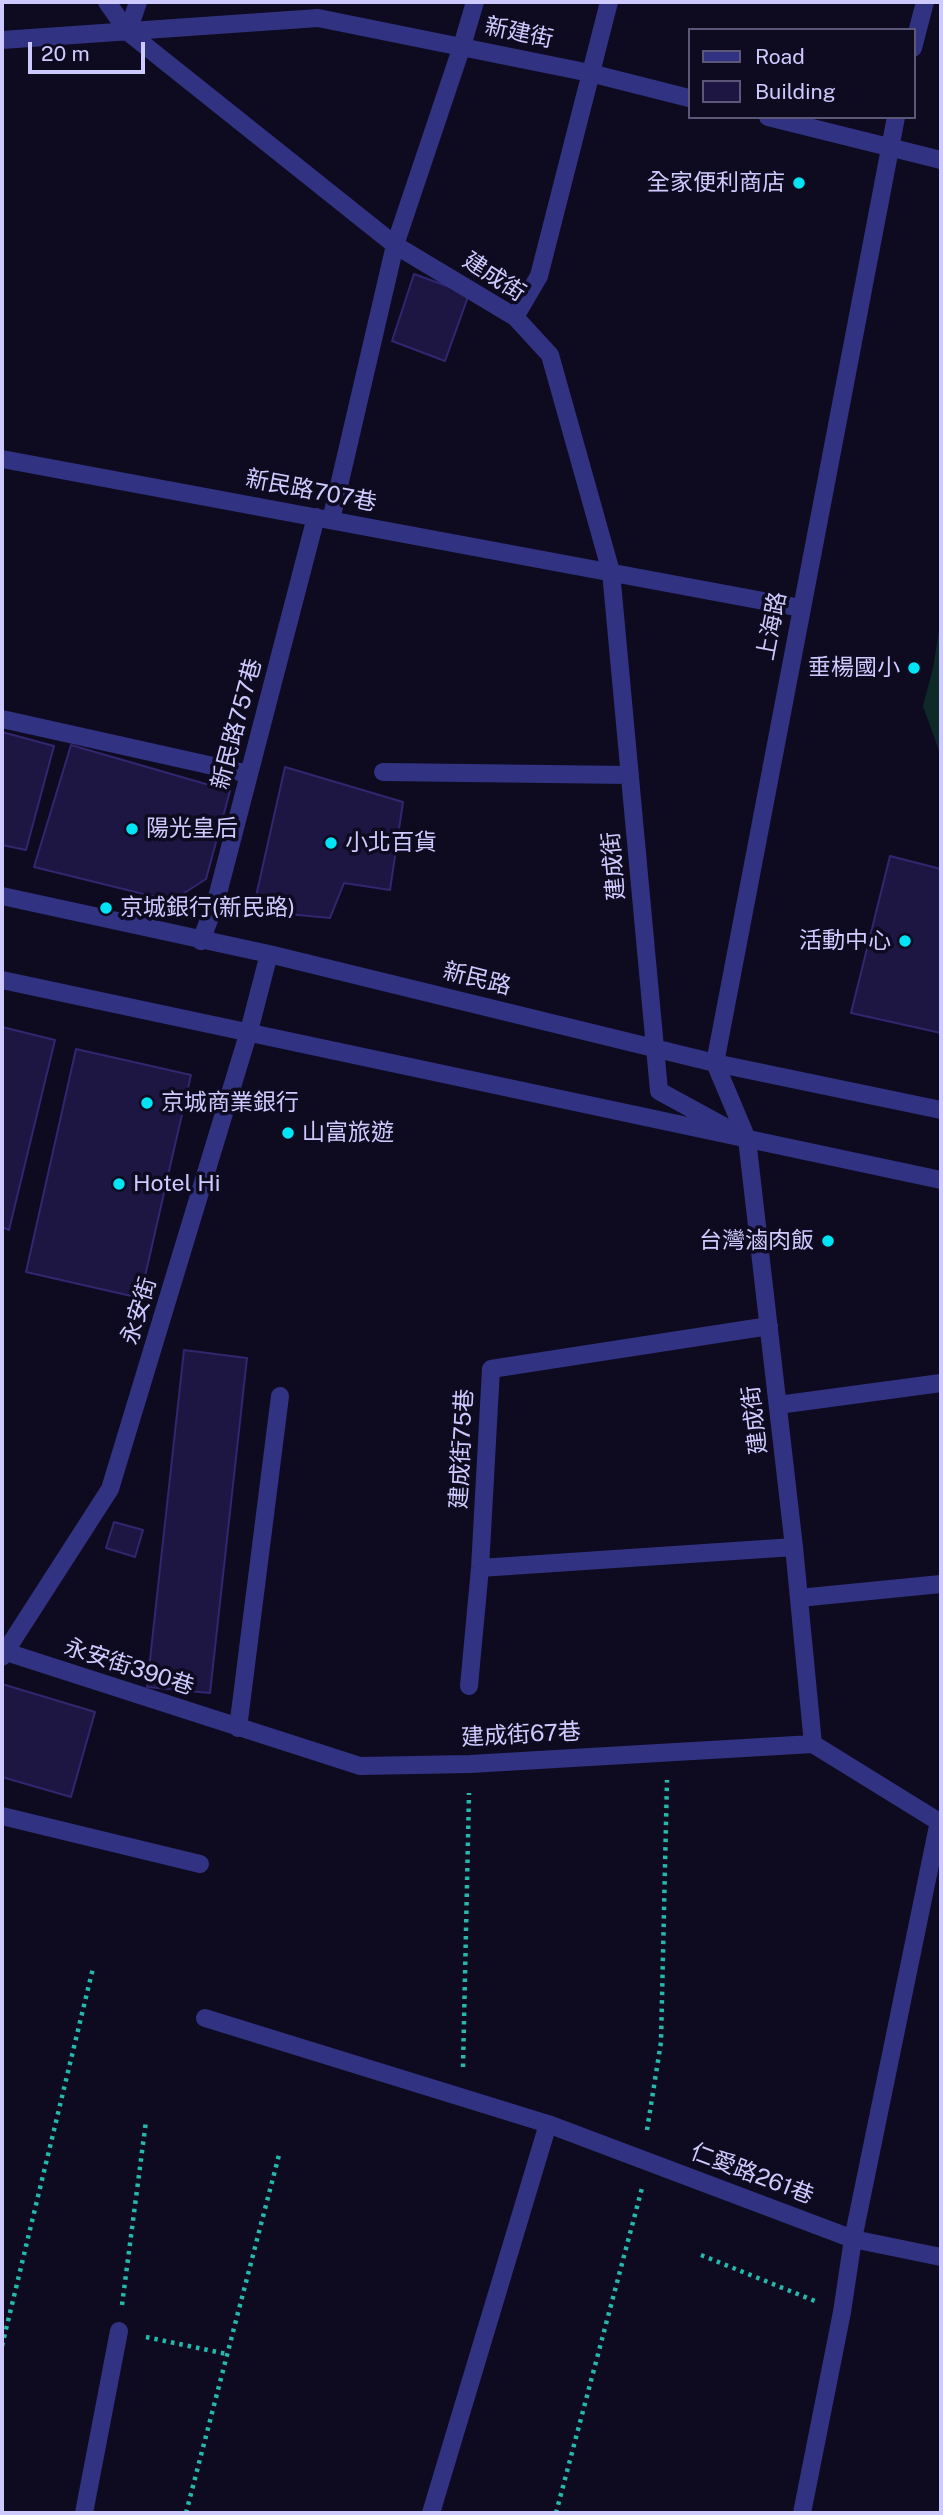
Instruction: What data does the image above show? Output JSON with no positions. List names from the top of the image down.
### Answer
{
  "streets": {
    "street": [
      "新建街",
      "建成街",
      "新民路707巷",
      "上海路",
      "新民路757巷",
      "新民路",
      "永安街",
      "建成街75巷",
      "永安街390巷",
      "建成街67巷",
      "仁愛路261巷"
    ]
  },
  "crossings": [
    ["新建街", "建成街"],
    ["新建街", "新民路757巷"],
    ["建成街", "新民路707巷"],
    ["建成街", "新民路757巷"],
    ["建成街", "新民路"],
    ["建成街", "建成街75巷"],
    ["建成街", "建成街67巷"],
    ["新民路707巷", "上海路"],
    ["新民路707巷", "新民路757巷"],
    ["上海路", "新民路"],
    ["新民路757巷", "新民路"],
    ["新民路", "永安街"],
    ["永安街", "永安街390巷"],
    ["永安街390巷", "建成街67巷"]
  ],
  "places": [
    "全家便利商店",
    "垂楊國小",
    "陽光皇后",
    "小北百貨",
    "京城銀行(新民路)",
    "活動中心",
    "京城商業銀行",
    "山富旅遊",
    "Hotel Hi",
    "台灣滷肉飯"
  ],
  "legend": ["Road", "Building"],
  "scale_bar": "20 m"
}
